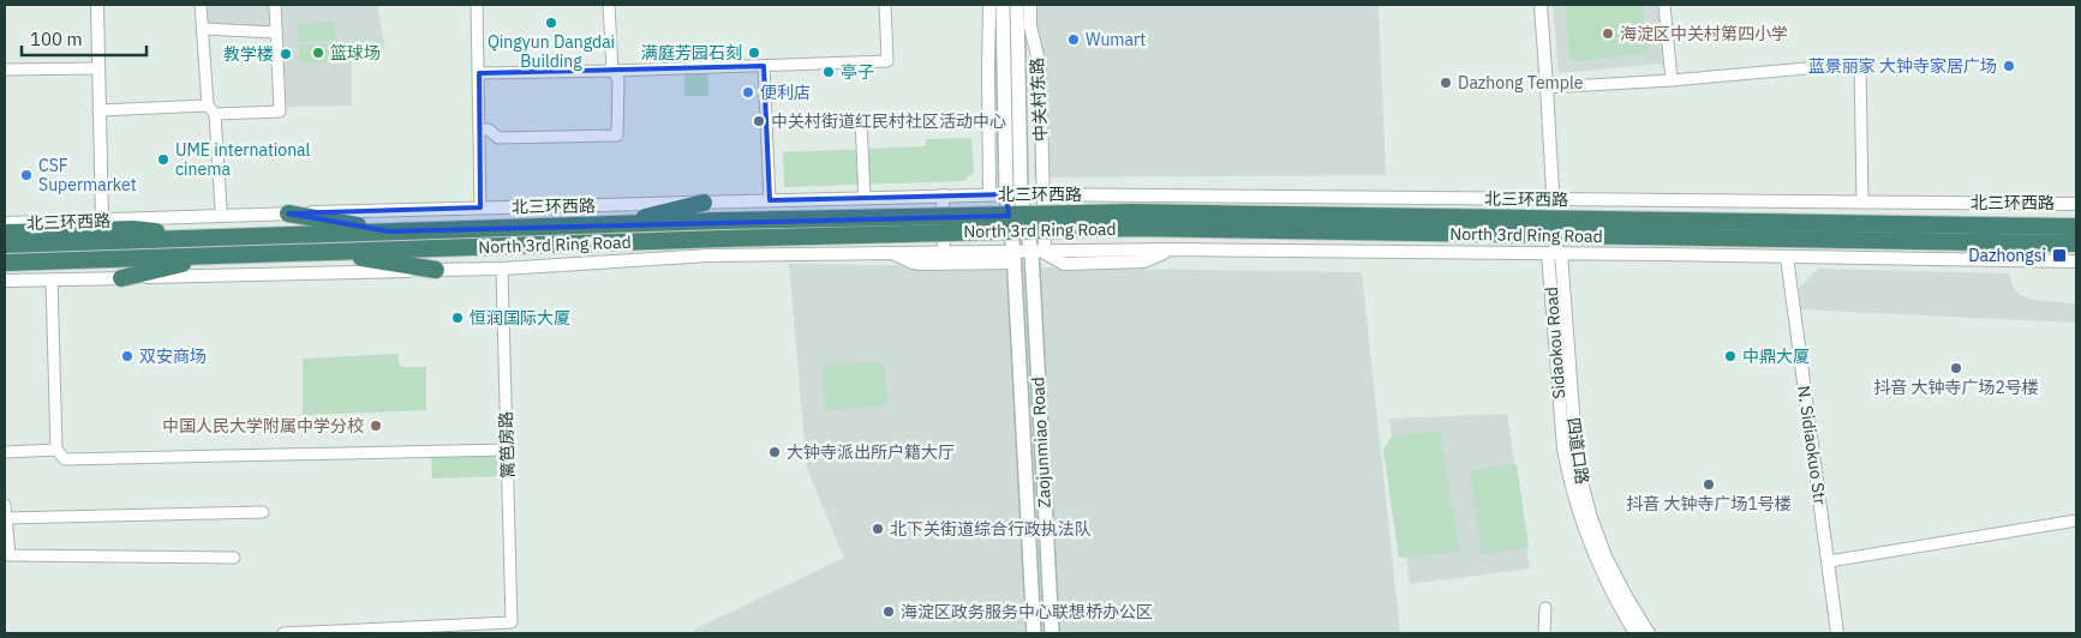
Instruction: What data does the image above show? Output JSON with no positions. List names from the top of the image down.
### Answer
{
  "streets": {
    "highway": ["North 3rd Ring Road"],
    "main road": ["Zaojunmiao Road"],
    "street": [
      "中关村东路",
      "北三环西路",
      "Sidaokou Road",
      "篱笆房路",
      "N. Sidiaokuo Str",
      "四道口路"
    ]
  },
  "crossings": [
    ["中关村东路", "北三环西路"],
    ["中关村东路", "Zaojunmiao Road"],
    ["北三环西路", "Zaojunmiao Road"],
    ["Sidaokou Road", "四道口路"]
  ],
  "places": {
    "other": [
      "Qingyun Dangdai Building",
      "海淀区中关村第四小学",
      "Wumart",
      "篮球场",
      "满庭芳园石刻",
      "教学楼",
      "蓝景丽家 大钟寺家居广场",
      "亭子",
      "Dazhong Temple",
      "便利店",
      "中关村街道红民村社区活动中心",
      "UME international cinema",
      "CSF Supermarket",
      "恒润国际大厦",
      "双安商场",
      "中鼎大厦",
      "抖音 大钟寺广场2号楼",
      "中国人民大学附属中学分校",
      "大钟寺派出所户籍大厅",
      "抖音 大钟寺广场1号楼",
      "北下关街道综合行政执法队",
      "海淀区政务服务中心联想桥办公区"
    ],
    "transit": ["Dazhongsi"]
  },
  "scale_bar": "100 m"
}
